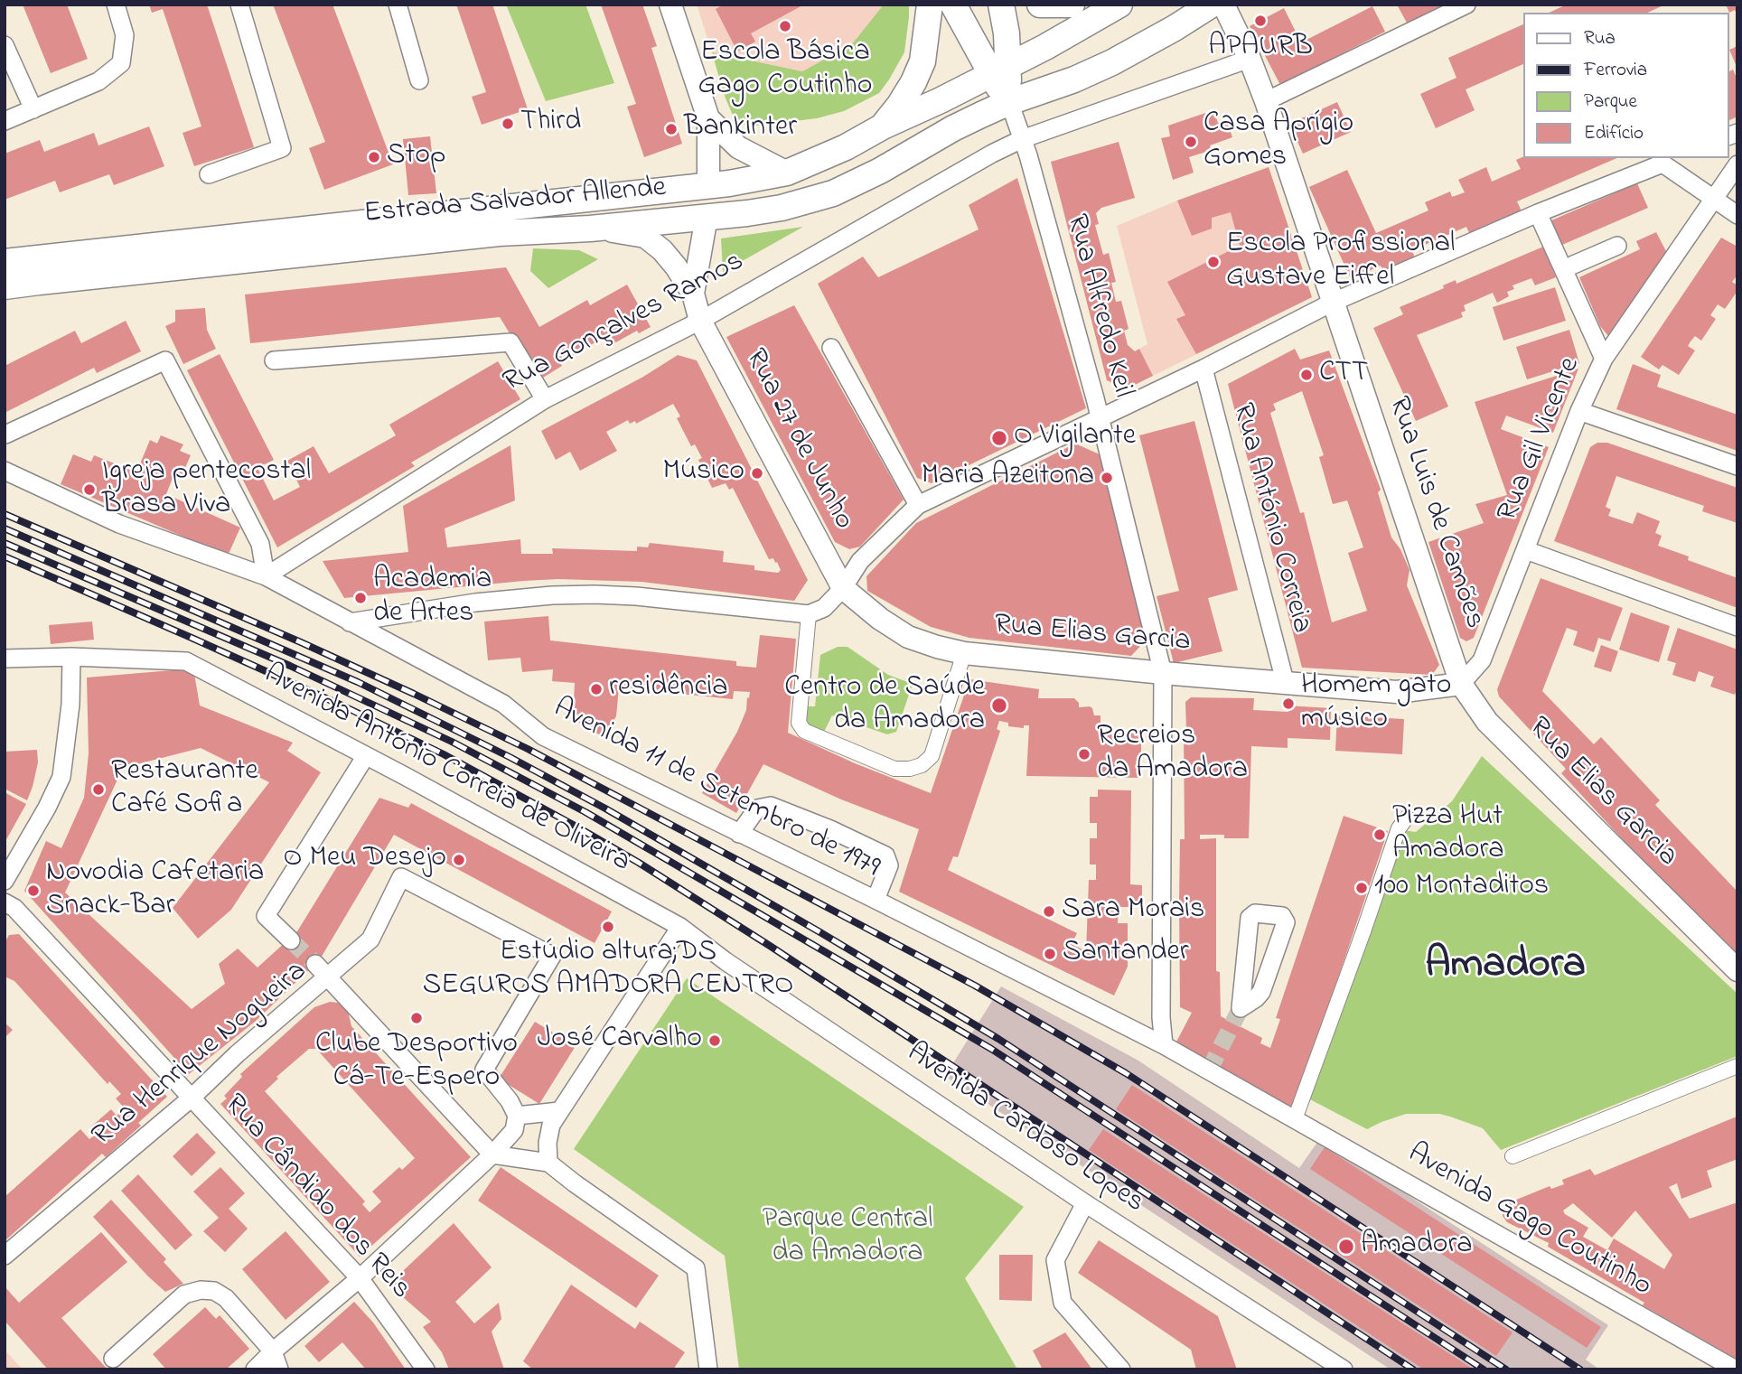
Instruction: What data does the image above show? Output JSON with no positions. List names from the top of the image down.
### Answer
{
  "streets": {
    "main road": ["Estrada Salvador Allende"],
    "street": [
      "Rua Alfredo Keil",
      "Rua Gonçalves Ramos",
      "Rua 27 de Junho",
      "Rua Gil Vicente",
      "Rua Luis de Camões",
      "Rua António Correia",
      "Rua Elias Garcia",
      "Avenida António Correia de Oliveira",
      "Avenida 11 de Setembro de 1979",
      "Rua Henrique Nogueira",
      "Avenida Cardoso Lopes",
      "Rua Cândido dos Reis",
      "Avenida Gago Coutinho"
    ]
  },
  "crossings": [
    ["Estrada Salvador Allende", "Rua Alfredo Keil"],
    ["Rua Alfredo Keil", "Rua Gonçalves Ramos"],
    ["Rua Alfredo Keil", "Rua Elias Garcia"],
    ["Rua Alfredo Keil", "Avenida 11 de Setembro de 1979"],
    ["Rua Gonçalves Ramos", "Rua 27 de Junho"],
    ["Rua Gonçalves Ramos", "Rua Luis de Camões"],
    ["Rua Gonçalves Ramos", "Avenida 11 de Setembro de 1979"],
    ["Rua 27 de Junho", "Rua Elias Garcia"],
    ["Rua Gil Vicente", "Rua Luis de Camões"],
    ["Rua Gil Vicente", "Rua Elias Garcia"],
    ["Rua Luis de Camões", "Rua Elias Garcia"],
    ["Rua António Correia", "Rua Elias Garcia"],
    ["Avenida António Correia de Oliveira", "Avenida Cardoso Lopes"],
    ["Avenida 11 de Setembro de 1979", "Avenida Gago Coutinho"],
    ["Rua Henrique Nogueira", "Rua Cândido dos Reis"]
  ],
  "districts": ["Amadora"],
  "parks": ["Parque Central da Amadora"],
  "places": [
    "APAURB",
    "Escola Básica Gago Coutinho",
    "Third",
    "Bankinter",
    "Casa Aprígio Gomes",
    "Stop",
    "Escola Profissional Gustave Eiffel",
    "CTT",
    "O Vigilante",
    "Músico",
    "Maria Azeitona",
    "Igreja pentecostal Brasa Viva",
    "Academia de Artes",
    "residência",
    "Homem gato músico",
    "Centro de Saúde da Amadora",
    "Recreios da Amadora",
    "Restaurante Café Sofia",
    "Pizza Hut Amadora",
    "O Meu Desejo",
    "100 Montaditos",
    "Novodia Cafetaria Snack-Bar",
    "Sara Morais",
    "Estúdio altura;DS SEGUROS AMADORA CENTRO",
    "Santander",
    "Clube Desportivo Cá-Te-Espero",
    "José Carvalho",
    "Amadora"
  ],
  "legend": [
    "Rua",
    "Ferrovia",
    "Parque",
    "Edifício"
  ]
}
